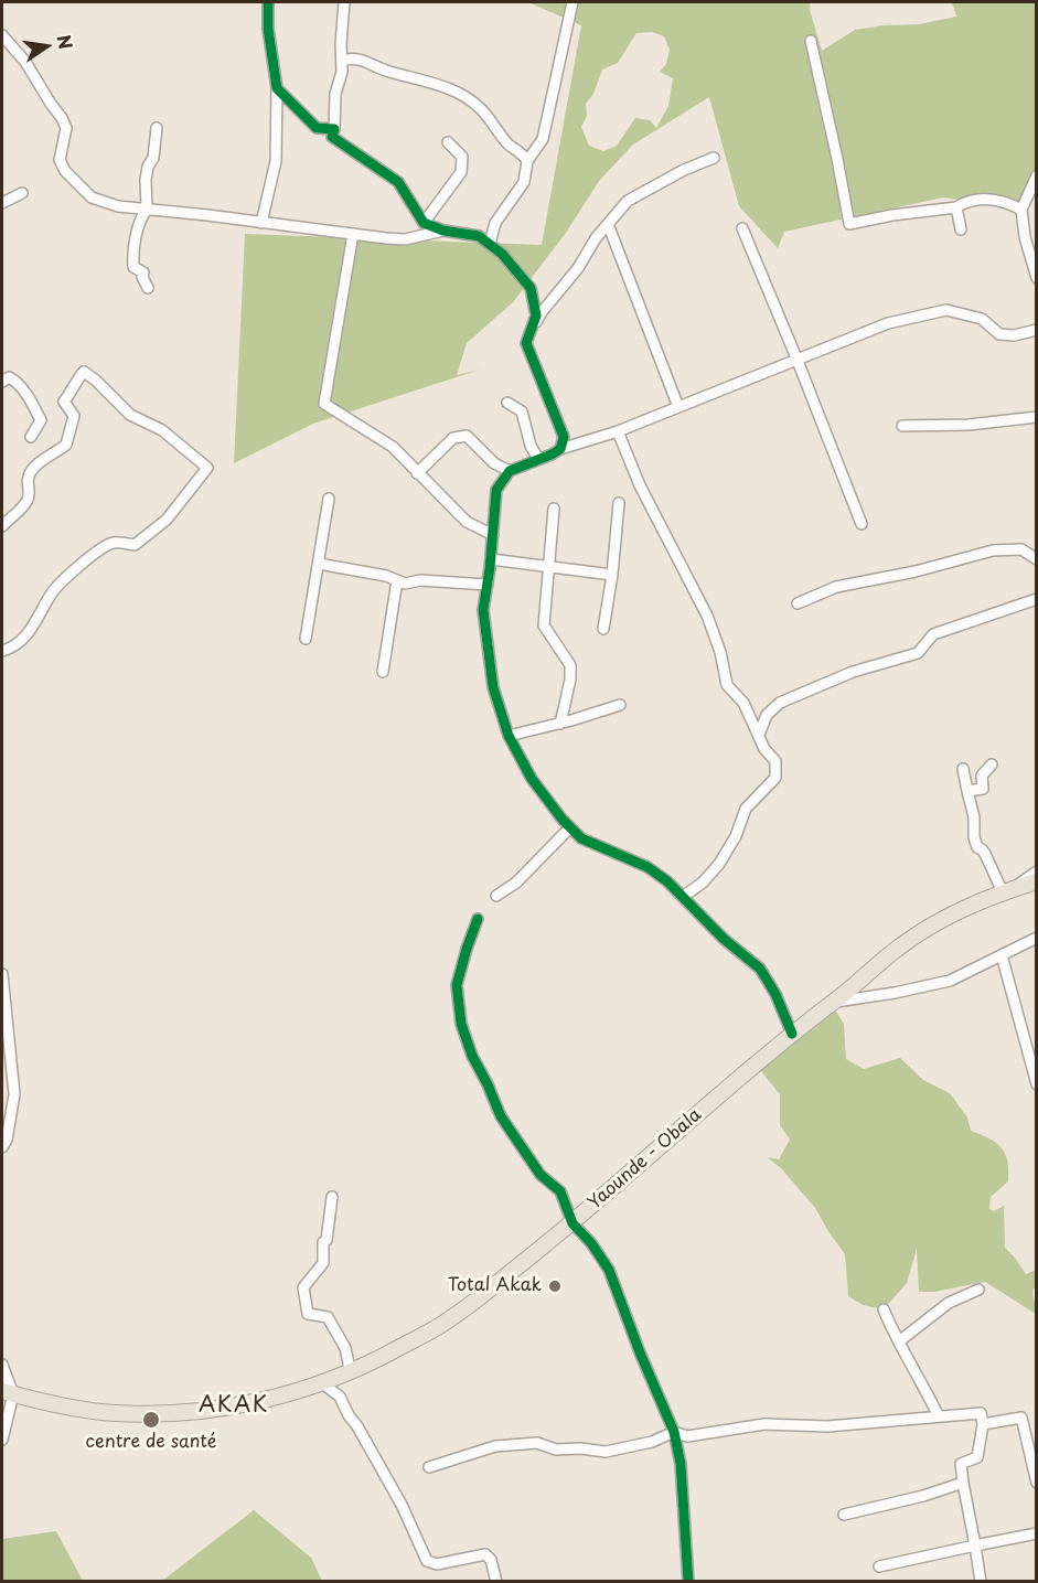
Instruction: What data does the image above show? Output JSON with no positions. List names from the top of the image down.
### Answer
{
  "streets": {
    "highway": ["Yaounde - Obala"]
  },
  "districts": ["AKAK"],
  "places": ["Total Akak", "centre de santé"],
  "north": "right"
}
